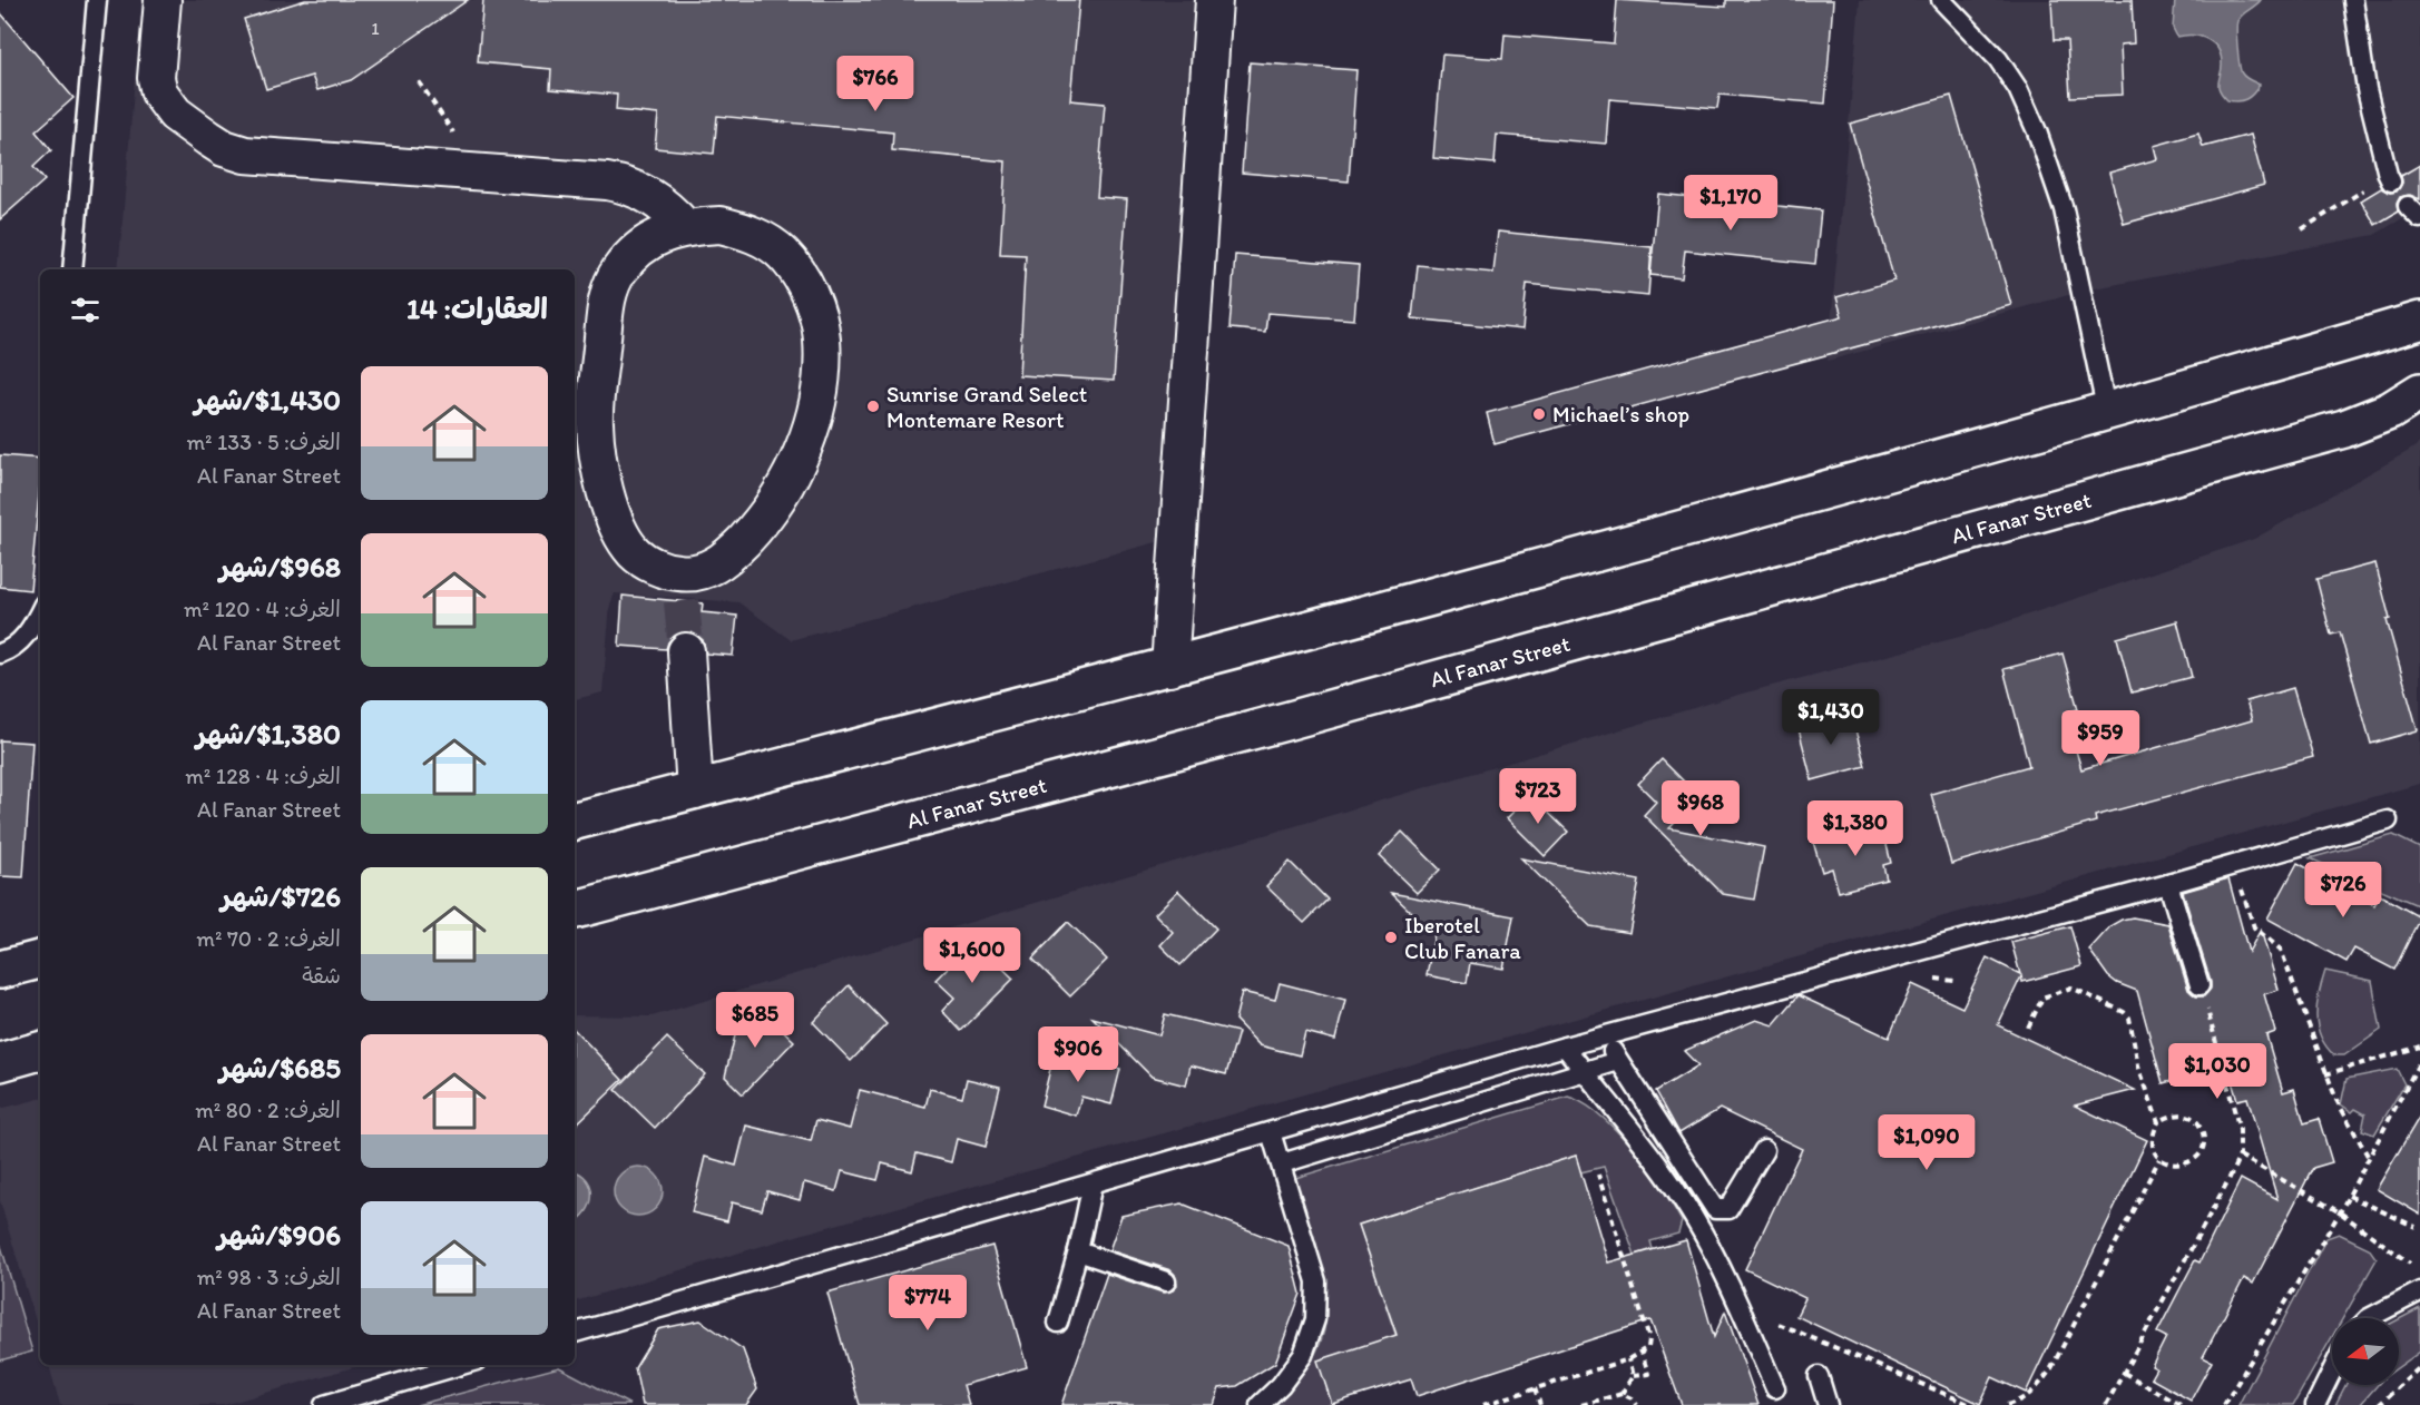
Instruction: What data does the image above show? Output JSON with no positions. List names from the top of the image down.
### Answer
{
  "streets": {
    "main road": ["Al Fanar Street"]
  },
  "places": ["Sunrise Grand Select Montemare Resort", "Michael’s shop", "Iberotel Club Fanara"],
  "house_numbers": ["1"],
  "north": "left",
  "page": {
    "price": [
      "$766",
      "$1,170",
      "$1,430",
      "$959",
      "$723",
      "$968",
      "$1,380",
      "$726",
      "$1,600",
      "$685",
      "$906",
      "$1,030",
      "$1,090",
      "$774"
    ],
    "heading": "العقارات: 14",
    "list": [
      {
        "name": "$1,430/شهر",
        "note": "الغرف: 5 · 133 m² · Al Fanar Street"
      },
      {
        "name": "$968/شهر",
        "note": "الغرف: 4 · 120 m² · Al Fanar Street"
      },
      {
        "name": "$1,380/شهر",
        "note": "الغرف: 4 · 128 m² · Al Fanar Street"
      },
      {
        "name": "$726/شهر",
        "note": "الغرف: 2 · 70 m² · شقة"
      },
      {
        "name": "$685/شهر",
        "note": "الغرف: 2 · 80 m² · Al Fanar Street"
      },
      {
        "name": "$906/شهر",
        "note": "الغرف: 3 · 98 m² · Al Fanar Street"
      }
    ]
  }
}
